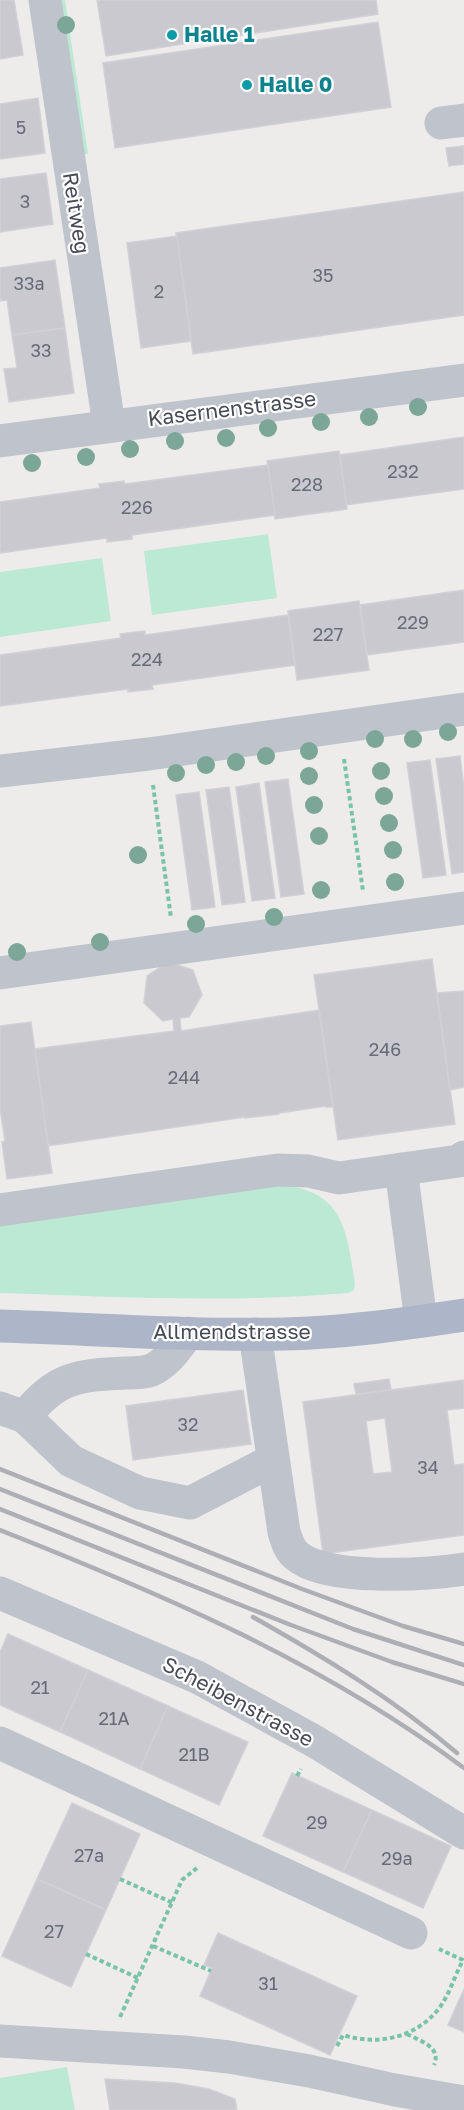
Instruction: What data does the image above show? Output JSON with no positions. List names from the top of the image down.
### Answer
{
  "streets": {
    "main road": ["Allmendstrasse"],
    "street": ["Reitweg", "Kasernenstrasse", "Scheibenstrasse"]
  },
  "crossings": [
    ["Reitweg", "Kasernenstrasse"]
  ],
  "places": ["Halle 1", "Halle 0"],
  "house_numbers": [
    "5",
    "3",
    "35",
    "33a",
    "2",
    "33",
    "232",
    "228",
    "226",
    "229",
    "227",
    "224",
    "246",
    "244",
    "32",
    "34",
    "21",
    "21A",
    "21B",
    "29",
    "27a",
    "29a",
    "27",
    "31"
  ]
}
